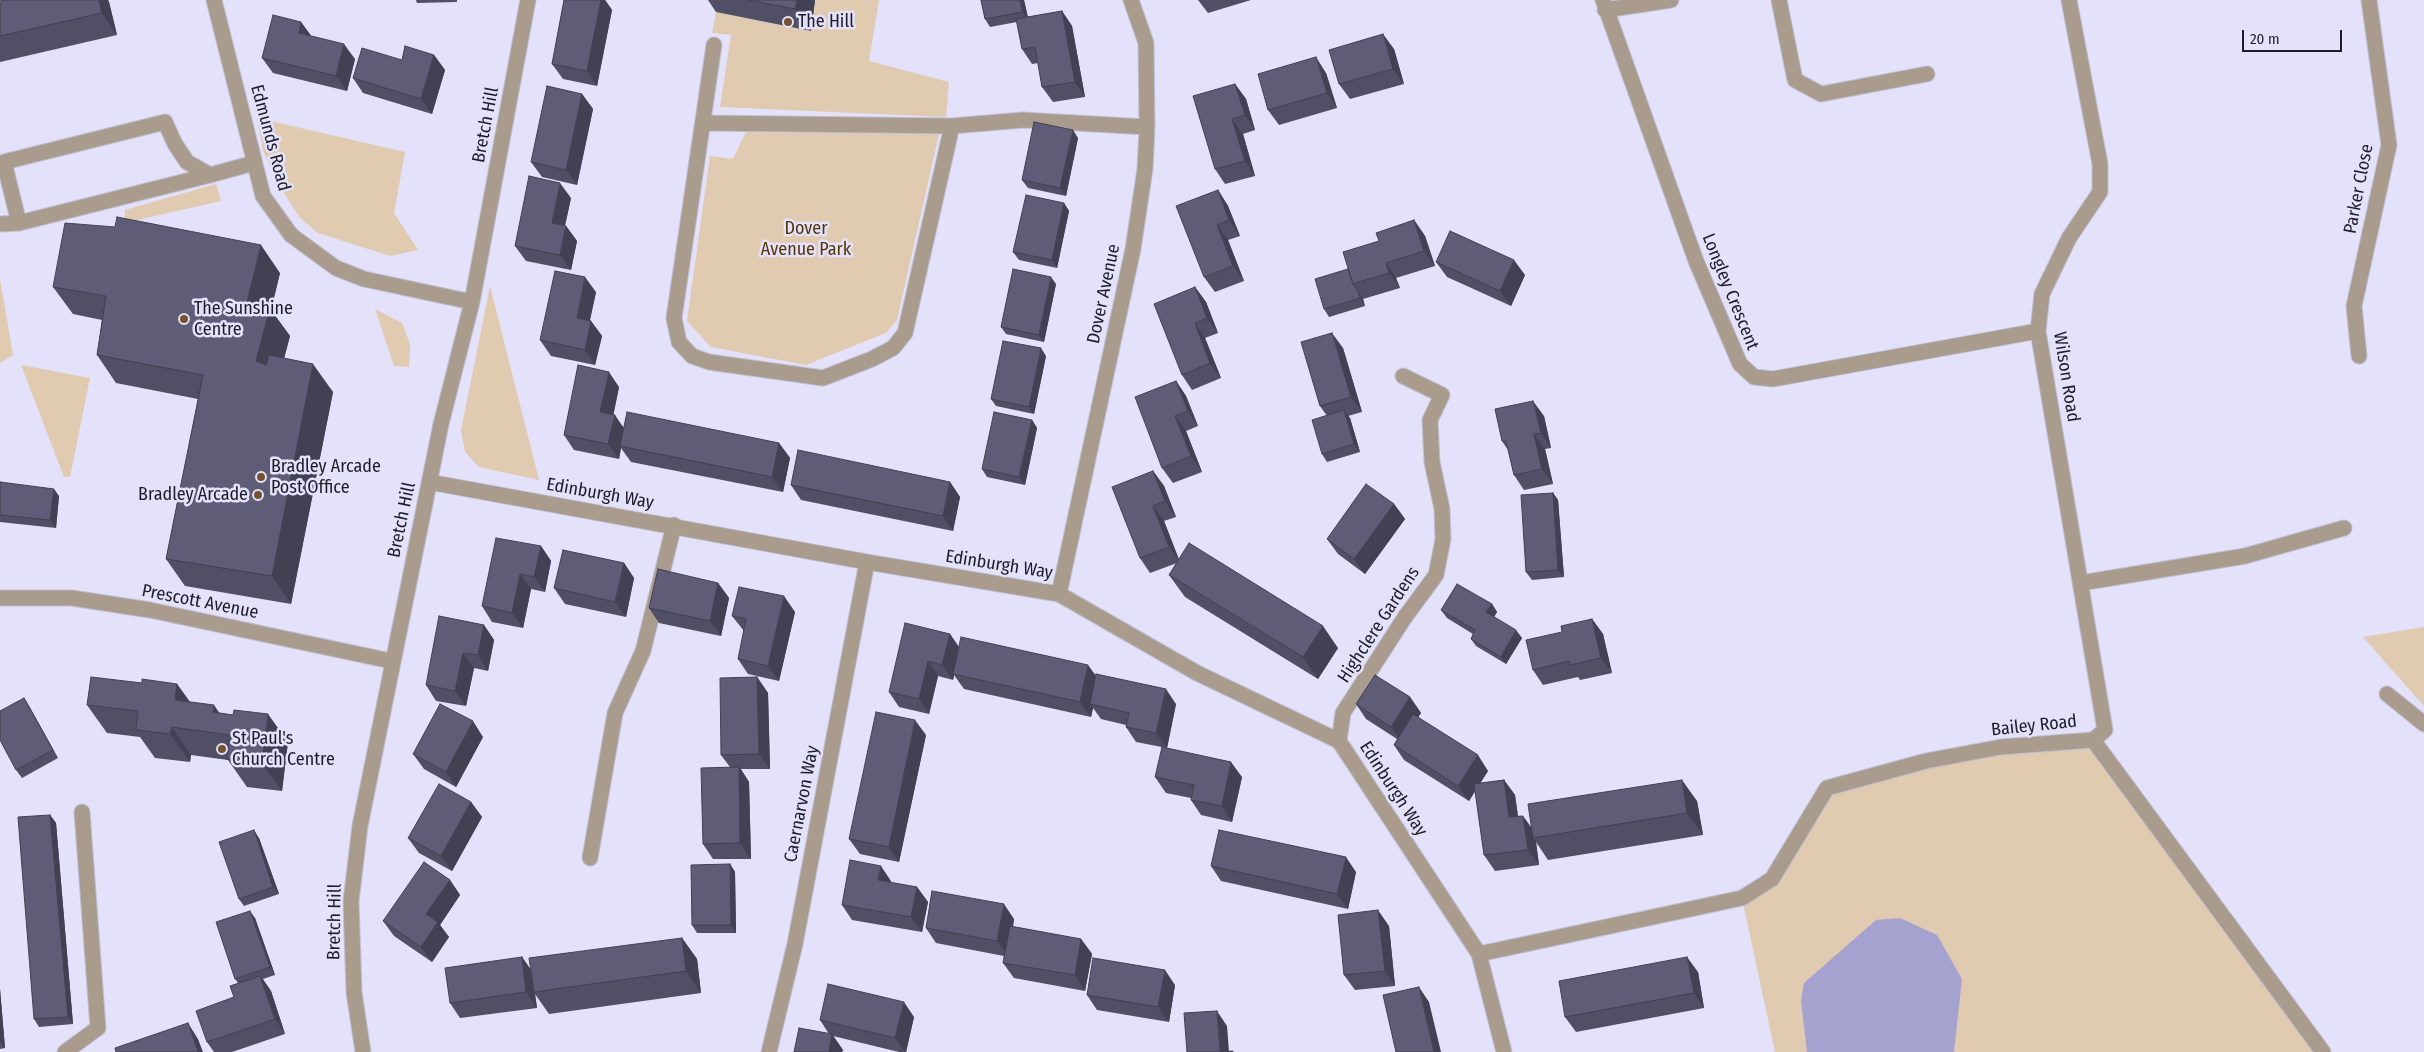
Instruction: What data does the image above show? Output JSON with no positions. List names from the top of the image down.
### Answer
{
  "streets": {
    "street": [
      "Bretch Hill",
      "Edmunds Road",
      "Parker Close",
      "Longley Crescent",
      "Dover Avenue",
      "Wilson Road",
      "Edinburgh Way",
      "Prescott Avenue",
      "Highclere Gardens",
      "Bailey Road",
      "Caernarvon Way"
    ]
  },
  "crossings": [
    ["Bretch Hill", "Edmunds Road"],
    ["Bretch Hill", "Edinburgh Way"],
    ["Bretch Hill", "Prescott Avenue"],
    ["Longley Crescent", "Wilson Road"],
    ["Dover Avenue", "Edinburgh Way"],
    ["Wilson Road", "Bailey Road"],
    ["Edinburgh Way", "Highclere Gardens"],
    ["Edinburgh Way", "Bailey Road"],
    ["Edinburgh Way", "Caernarvon Way"]
  ],
  "parks": ["Dover Avenue Park"],
  "places": [
    "The Hill",
    "The Sunshine Centre",
    "Bradley Arcade Post Office",
    "Bradley Arcade",
    "St Paul's Church Centre"
  ],
  "scale_bar": "20 m"
}
